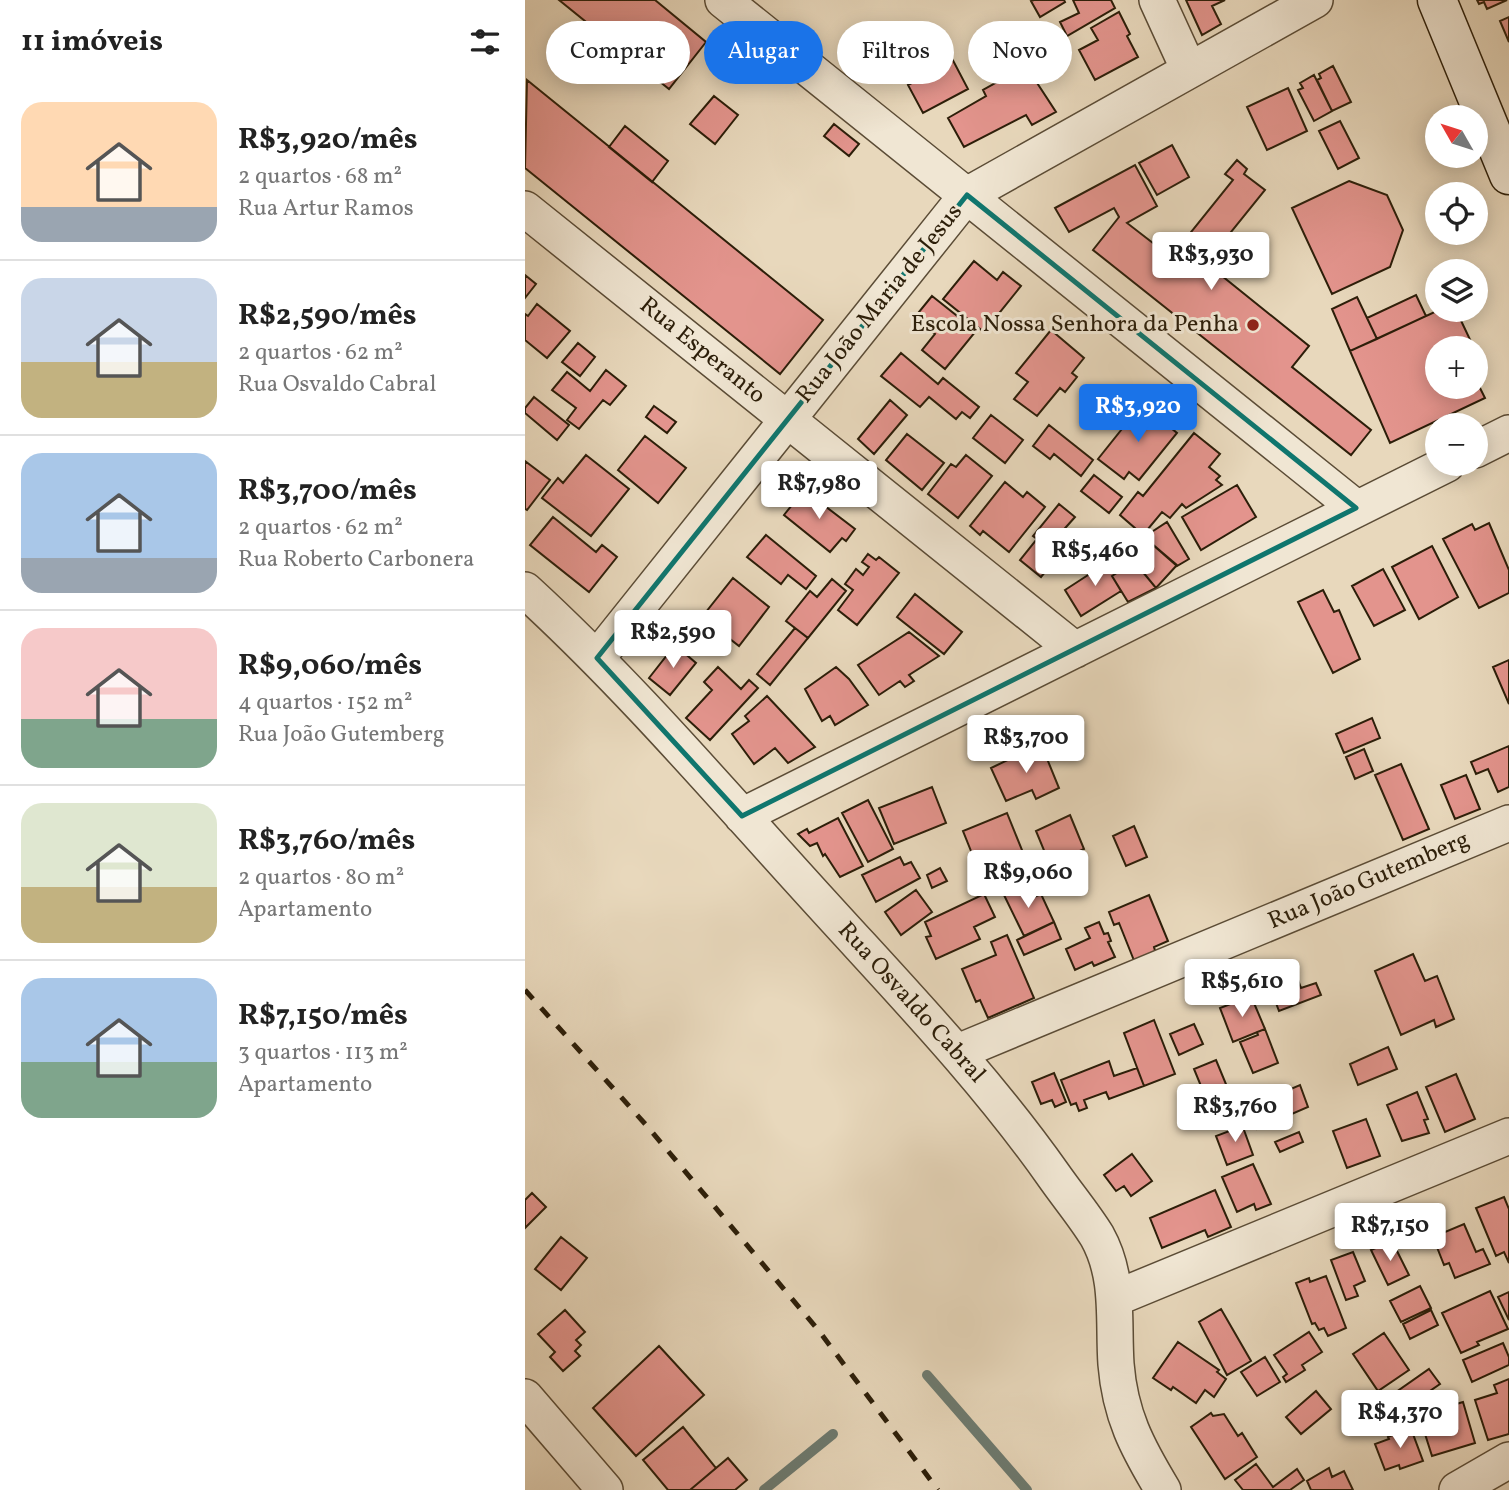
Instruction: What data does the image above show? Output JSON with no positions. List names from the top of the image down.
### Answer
{
  "streets": {
    "street": [
      "Rua João Maria de Jesus",
      "Rua Esperanto",
      "Rua João Gutemberg",
      "Rua Osvaldo Cabral"
    ]
  },
  "crossings": [
    ["Rua João Maria de Jesus", "Rua Esperanto"],
    ["Rua João Maria de Jesus", "Rua Osvaldo Cabral"],
    ["Rua João Gutemberg", "Rua Osvaldo Cabral"]
  ],
  "places": ["Escola Nossa Senhora da Penha"],
  "north": "top left",
  "page": {
    "heading": "11 imóveis",
    "chip": [
      "Comprar",
      "Alugar",
      "Filtros",
      "Novo"
    ],
    "list": [
      {
        "name": "R$3,920/mês",
        "note": "2 quartos · 68 m² · Rua Artur Ramos"
      },
      {
        "name": "R$2,590/mês",
        "note": "2 quartos · 62 m² · Rua Osvaldo Cabral"
      },
      {
        "name": "R$3,700/mês",
        "note": "2 quartos · 62 m² · Rua Roberto Carbonera"
      },
      {
        "name": "R$9,060/mês",
        "note": "4 quartos · 152 m² · Rua João Gutemberg"
      },
      {
        "name": "R$3,760/mês",
        "note": "2 quartos · 80 m² · Apartamento"
      },
      {
        "name": "R$7,150/mês",
        "note": "3 quartos · 113 m² · Apartamento"
      }
    ],
    "map_buttons": ["+", "−"],
    "price": [
      "R$3,930",
      "R$3,920",
      "R$7,980",
      "R$5,460",
      "R$2,590",
      "R$3,700",
      "R$9,060",
      "R$5,610",
      "R$3,760",
      "R$7,150",
      "R$4,370"
    ]
  }
}
